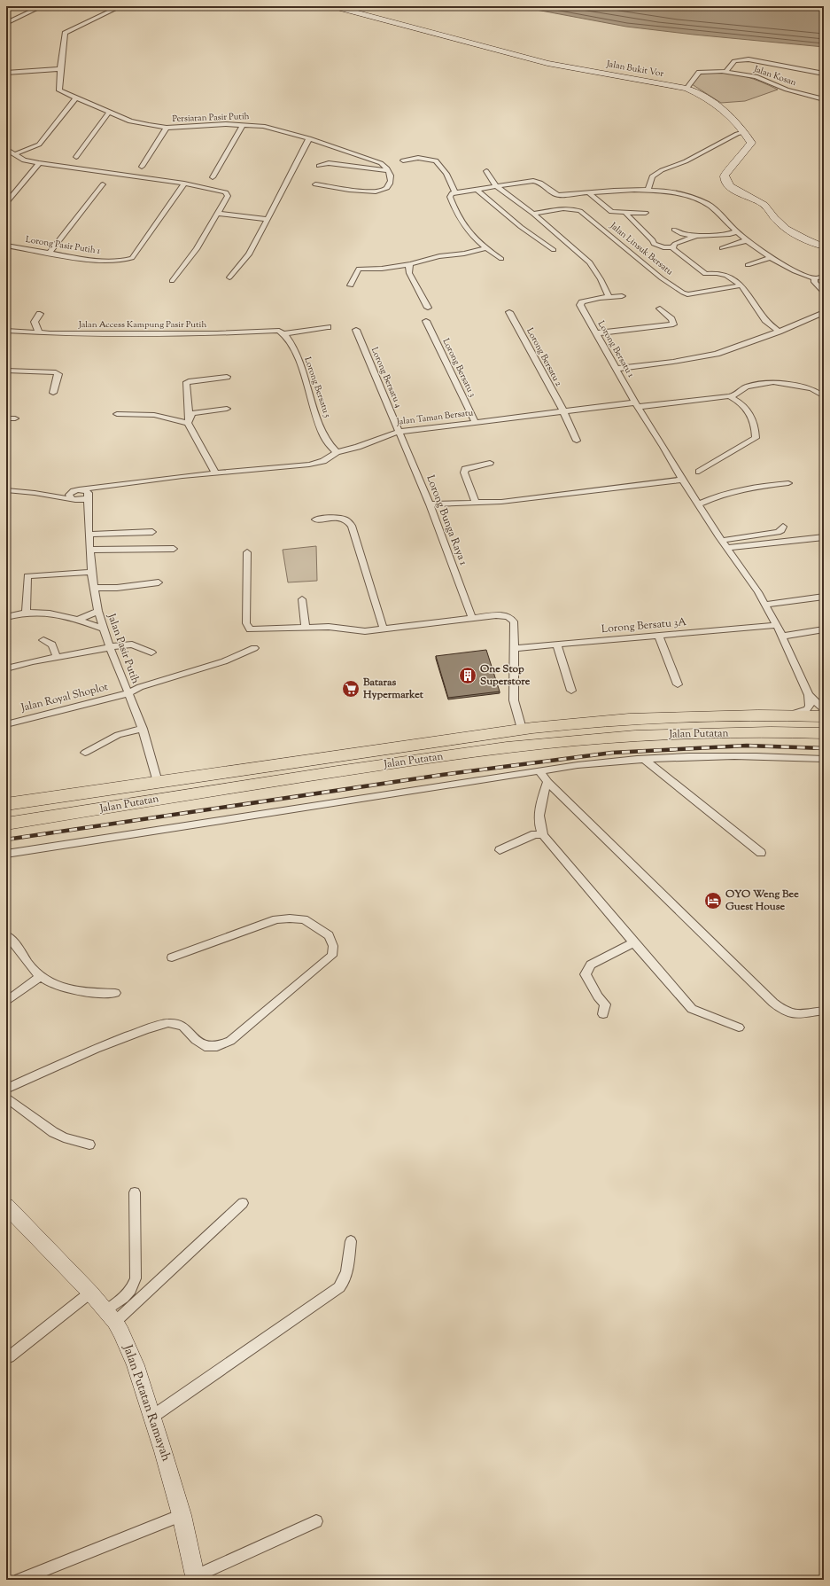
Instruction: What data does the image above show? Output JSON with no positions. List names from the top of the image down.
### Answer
{
  "streets": {
    "highway": ["Jalan Putatan"],
    "street": [
      "Jalan Bukit Vor",
      "Jalan Kosan",
      "Persiaran Pasir Putih",
      "Lorong Pasir Putih 1",
      "Jalan Linsuk Bersatu",
      "Jalan Access Kampung Pasir Putih",
      "Lorong Bersatu 1",
      "Lorong Bersatu 2",
      "Lorong Bersatu 3",
      "Lorong Bersatu 4",
      "Lorong Bersatu 5",
      "Jalan Taman Bersatu",
      "Lorong Bunga Raya 1",
      "Lorong Bersatu 3A",
      "Jalan Pasir Putih",
      "Jalan Royal Shoplot",
      "Jalan Putatan Ramayah"
    ]
  },
  "crossings": [
    ["Jalan Bukit Vor", "Jalan Kosan"],
    ["Jalan Access Kampung Pasir Putih", "Lorong Bersatu 5"],
    ["Lorong Bersatu 1", "Jalan Taman Bersatu"],
    ["Lorong Bersatu 1", "Lorong Bersatu 3A"],
    ["Lorong Bersatu 2", "Jalan Taman Bersatu"],
    ["Lorong Bersatu 3", "Jalan Taman Bersatu"],
    ["Lorong Bersatu 4", "Jalan Taman Bersatu"],
    ["Lorong Bersatu 4", "Lorong Bunga Raya 1"],
    ["Lorong Bersatu 5", "Jalan Taman Bersatu"],
    ["Jalan Taman Bersatu", "Lorong Bunga Raya 1"],
    ["Jalan Taman Bersatu", "Jalan Pasir Putih"],
    ["Jalan Pasir Putih", "Jalan Royal Shoplot"],
    ["Jalan Pasir Putih", "Jalan Putatan"]
  ],
  "places": {
    "building": ["One Stop Superstore"],
    "supermarket": ["Bataras Hypermarket"],
    "hotel": ["OYO Weng Bee Guest House"]
  }
}
